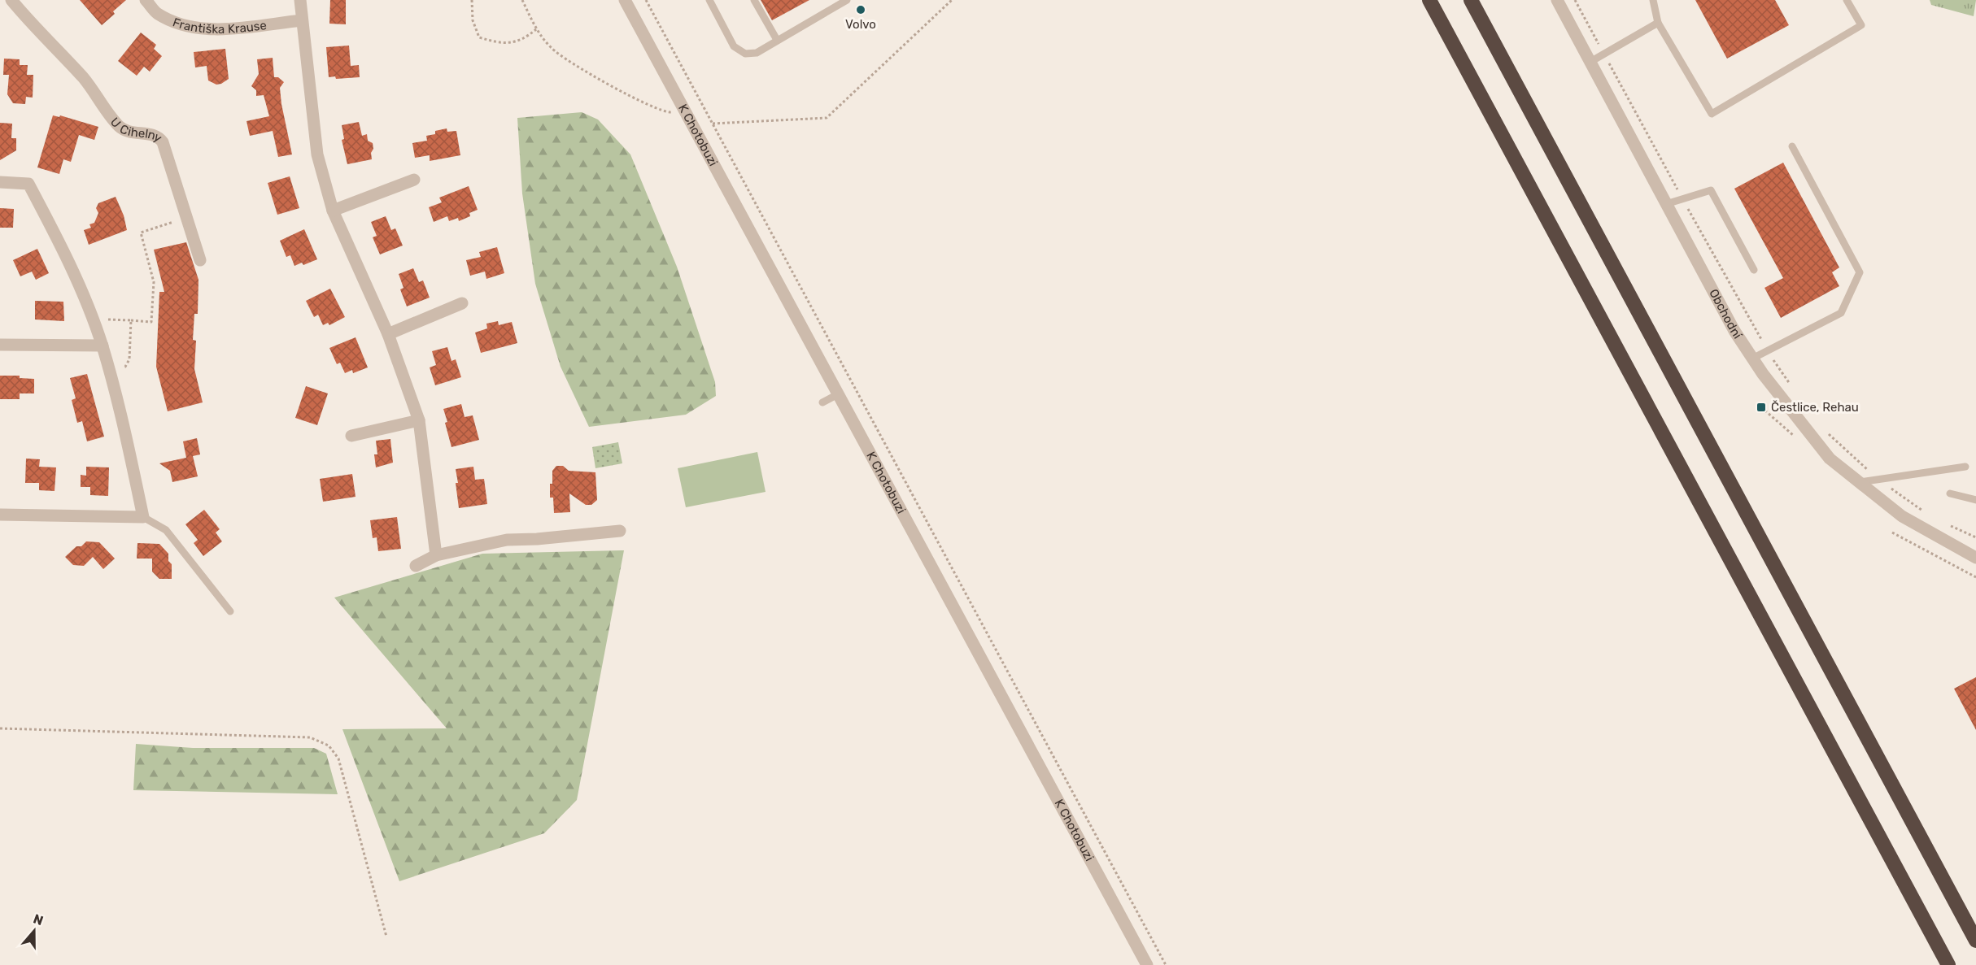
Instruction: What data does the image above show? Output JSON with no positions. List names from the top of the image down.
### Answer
{
  "streets": {
    "street": [
      "Františka Krause",
      "U Cihelny",
      "K Chotobuzi",
      "Obchodní"
    ]
  },
  "places": {
    "other": ["Volvo"],
    "transit": ["Čestlice, Rehau"]
  },
  "north": "top"
}
